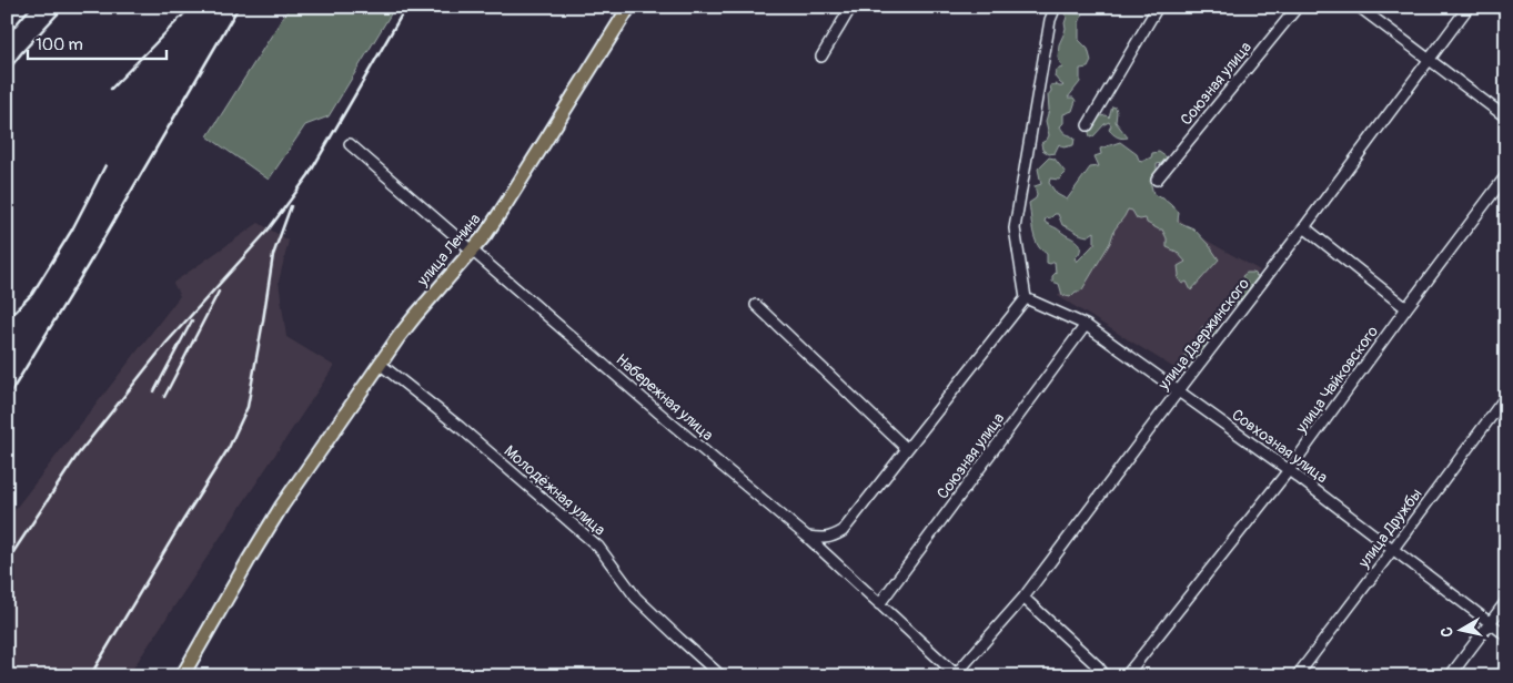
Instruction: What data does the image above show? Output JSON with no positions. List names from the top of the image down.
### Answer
{
  "streets": {
    "main road": ["улица Ленина"],
    "street": [
      "Союзная улица",
      "улица Дзержинского",
      "улица Чайковского",
      "Набережная улица",
      "Совхозная улица",
      "Молодёжная улица",
      "улица Дружбы"
    ]
  },
  "crossings": [
    ["Союзная улица", "Набережная улица"],
    ["Союзная улица", "Совхозная улица"],
    ["улица Ленина", "Набережная улица"],
    ["улица Ленина", "Молодёжная улица"],
    ["улица Дзержинского", "Набережная улица"],
    ["улица Дзержинского", "Совхозная улица"],
    ["улица Чайковского", "Совхозная улица"],
    ["Совхозная улица", "улица Дружбы"]
  ],
  "scale_bar": "100 m",
  "north": "left"
}
